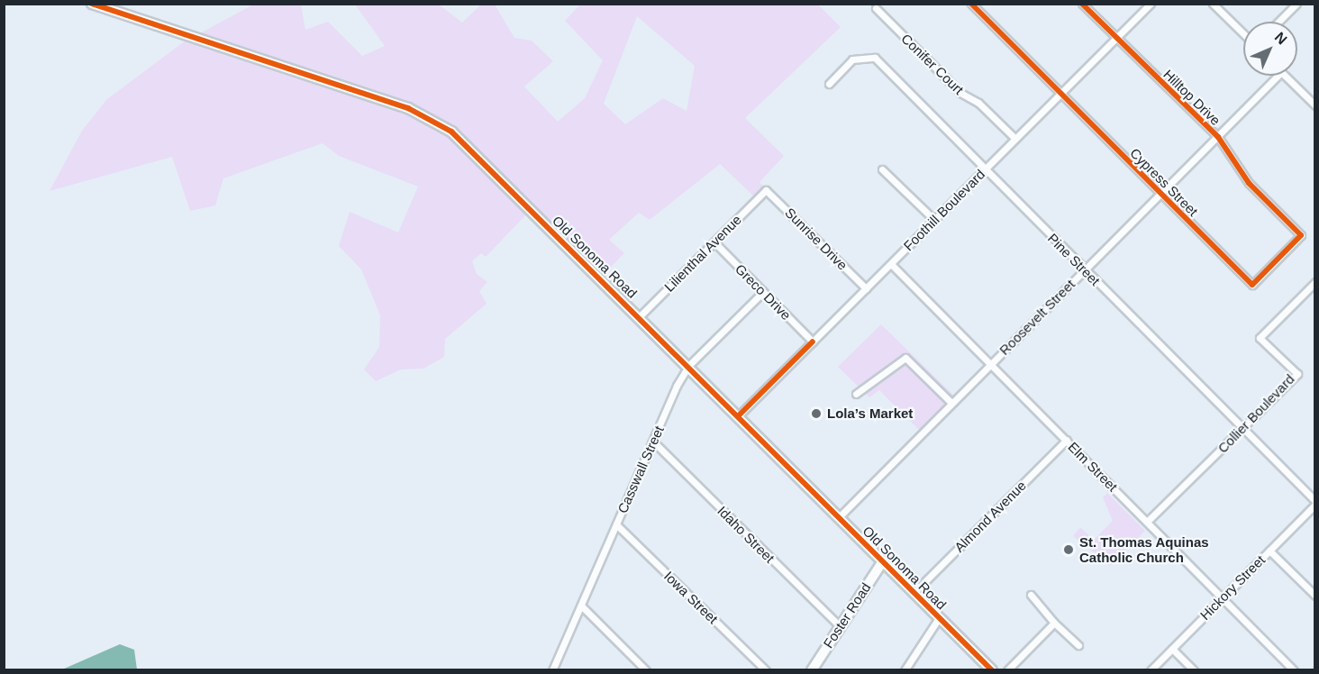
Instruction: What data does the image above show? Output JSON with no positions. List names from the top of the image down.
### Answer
{
  "streets": {
    "main road": ["Old Sonoma Road", "Foster Road"],
    "street": [
      "Conifer Court",
      "Hilltop Drive",
      "Cypress Street",
      "Foothill Boulevard",
      "Sunrise Drive",
      "Lilienthal Avenue",
      "Pine Street",
      "Greco Drive",
      "Roosevelt Street",
      "Collier Boulevard",
      "Elm Street",
      "Casswall Street",
      "Almond Avenue",
      "Idaho Street",
      "Hickory Street",
      "Iowa Street"
    ]
  },
  "crossings": [
    ["Conifer Court", "Foothill Boulevard"],
    ["Hilltop Drive", "Cypress Street"],
    ["Hilltop Drive", "Foothill Boulevard"],
    ["Hilltop Drive", "Roosevelt Street"],
    ["Cypress Street", "Foothill Boulevard"],
    ["Cypress Street", "Roosevelt Street"],
    ["Foothill Boulevard", "Sunrise Drive"],
    ["Foothill Boulevard", "Old Sonoma Road"],
    ["Foothill Boulevard", "Pine Street"],
    ["Foothill Boulevard", "Greco Drive"],
    ["Foothill Boulevard", "Elm Street"],
    ["Sunrise Drive", "Lilienthal Avenue"],
    ["Lilienthal Avenue", "Old Sonoma Road"],
    ["Lilienthal Avenue", "Greco Drive"],
    ["Old Sonoma Road", "Roosevelt Street"],
    ["Old Sonoma Road", "Casswall Street"],
    ["Old Sonoma Road", "Almond Avenue"],
    ["Old Sonoma Road", "Foster Road"],
    ["Pine Street", "Roosevelt Street"],
    ["Pine Street", "Collier Boulevard"],
    ["Pine Street", "Hickory Street"],
    ["Greco Drive", "Casswall Street"],
    ["Roosevelt Street", "Elm Street"],
    ["Collier Boulevard", "Elm Street"],
    ["Elm Street", "Almond Avenue"],
    ["Elm Street", "Hickory Street"],
    ["Casswall Street", "Idaho Street"],
    ["Casswall Street", "Iowa Street"],
    ["Idaho Street", "Foster Road"]
  ],
  "places": ["Lola’s Market", "St. Thomas Aquinas Catholic Church"],
  "north": "top right"
}
